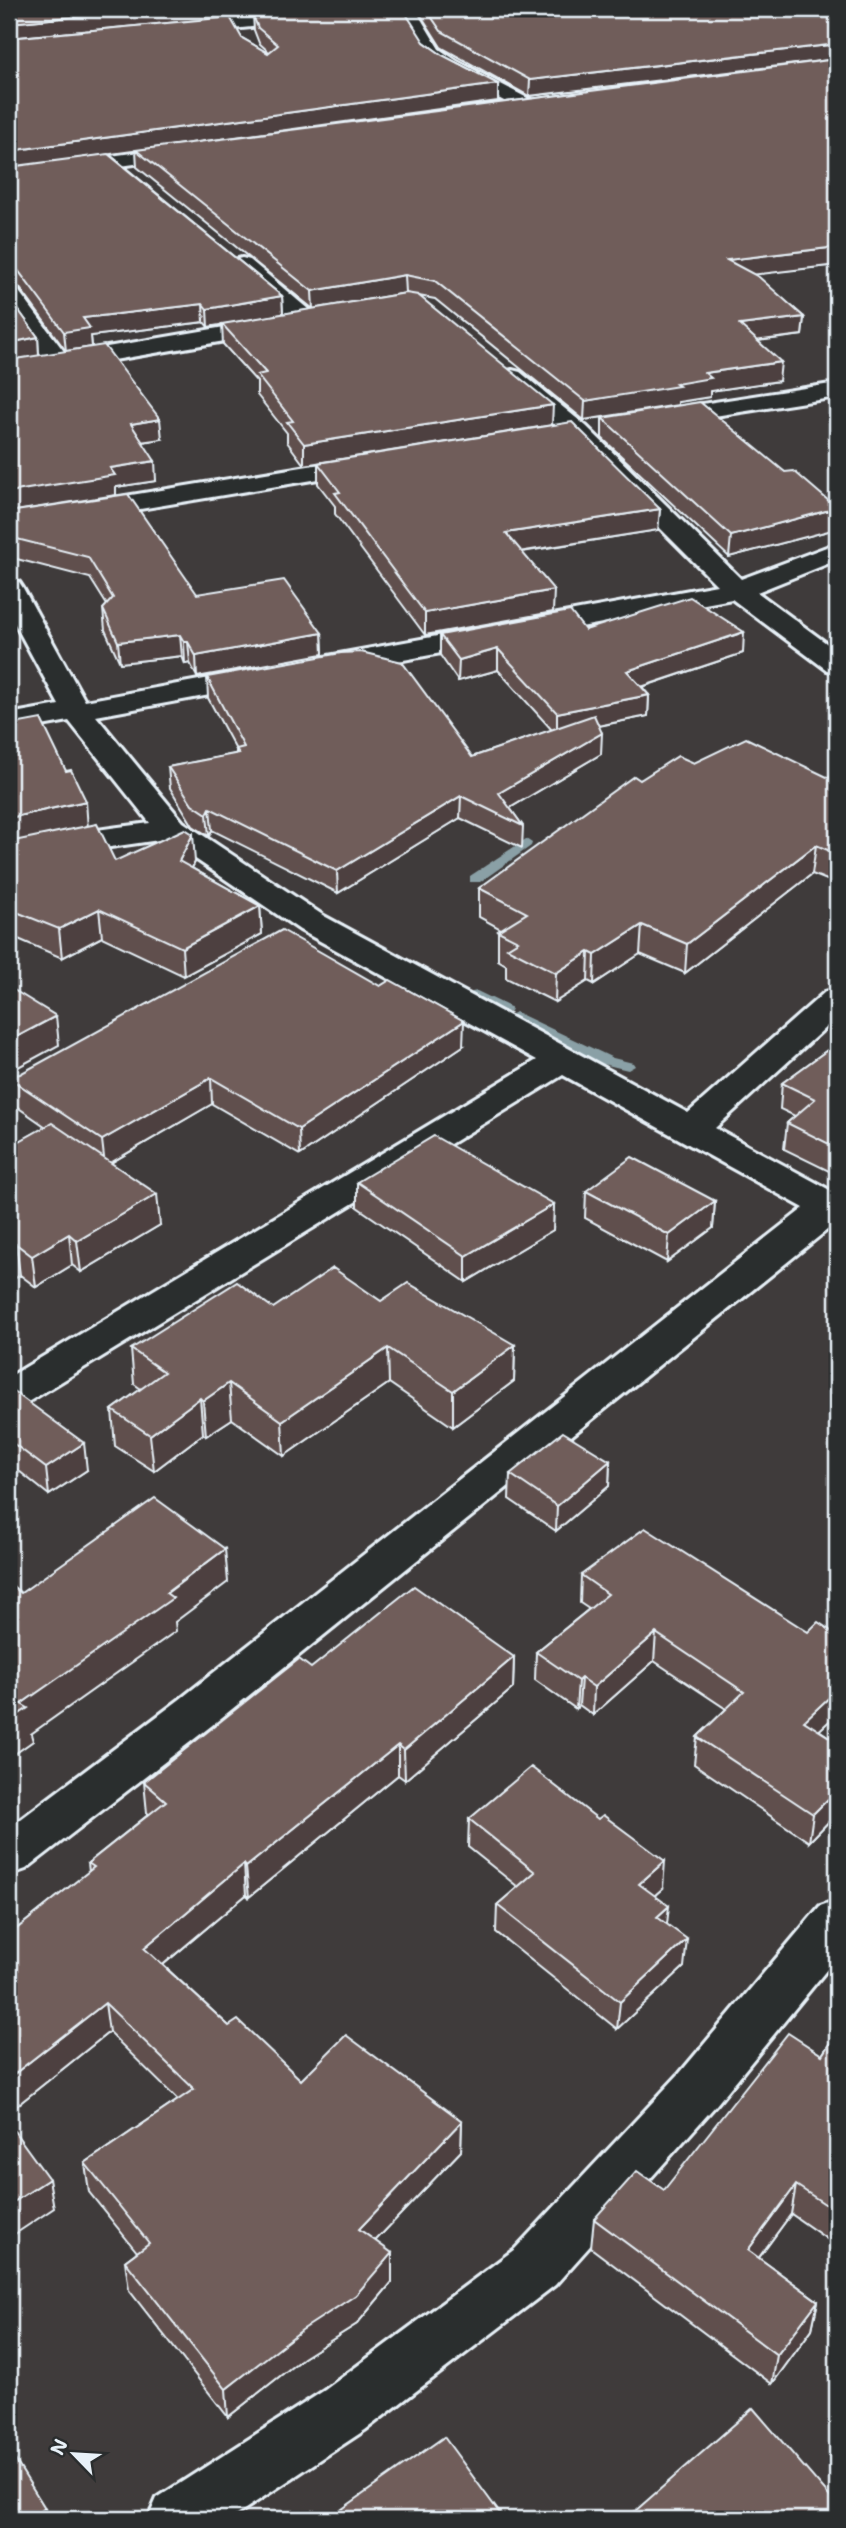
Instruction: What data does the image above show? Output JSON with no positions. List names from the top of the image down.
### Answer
{
  "north": "top left"
}
